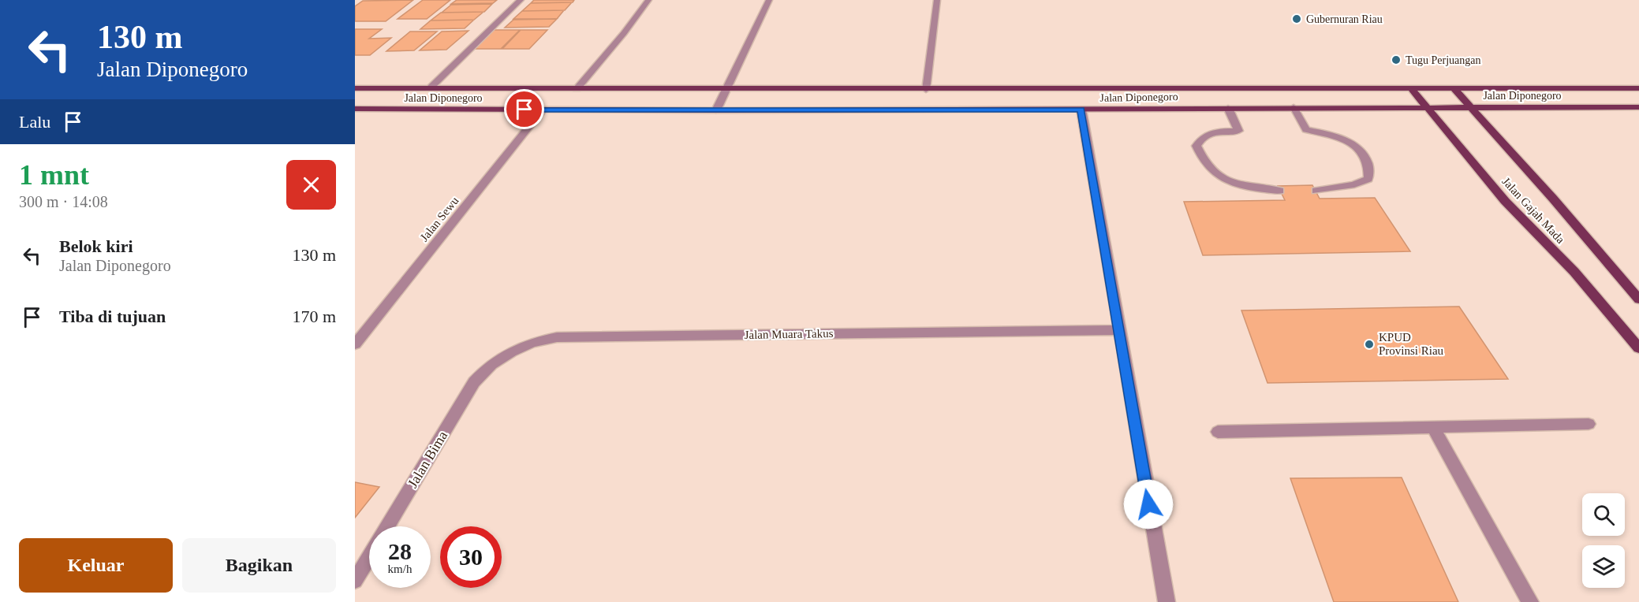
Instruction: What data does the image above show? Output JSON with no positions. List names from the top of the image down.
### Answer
{
  "streets": {
    "main road": ["Jalan Diponegoro", "Jalan Gajah Mada"],
    "street": ["Jalan Sewu", "Jalan Muara Takus", "Jalan Bima"]
  },
  "crossings": [
    ["Jalan Diponegoro", "Jalan Gajah Mada"],
    ["Jalan Diponegoro", "Jalan Sewu"],
    ["Jalan Muara Takus", "Jalan Bima"]
  ],
  "places": ["Gubernuran Riau", "Tugu Perjuangan", "KPUD Provinsi Riau"],
  "page": {
    "turn": ["130 m", "Jalan Diponegoro"],
    "then": "Lalu",
    "heading": ["1 mnt", "300 m · 14:08"],
    "list": [
      {
        "name": "Belok kiri",
        "note": "Jalan Diponegoro",
        "value": "130 m"
      },
      {
        "name": "Tiba di tujuan",
        "value": "170 m"
      }
    ],
    "speed": "28 km/h",
    "limit": "30",
    "buttons": ["Keluar", "Bagikan"]
  }
}
